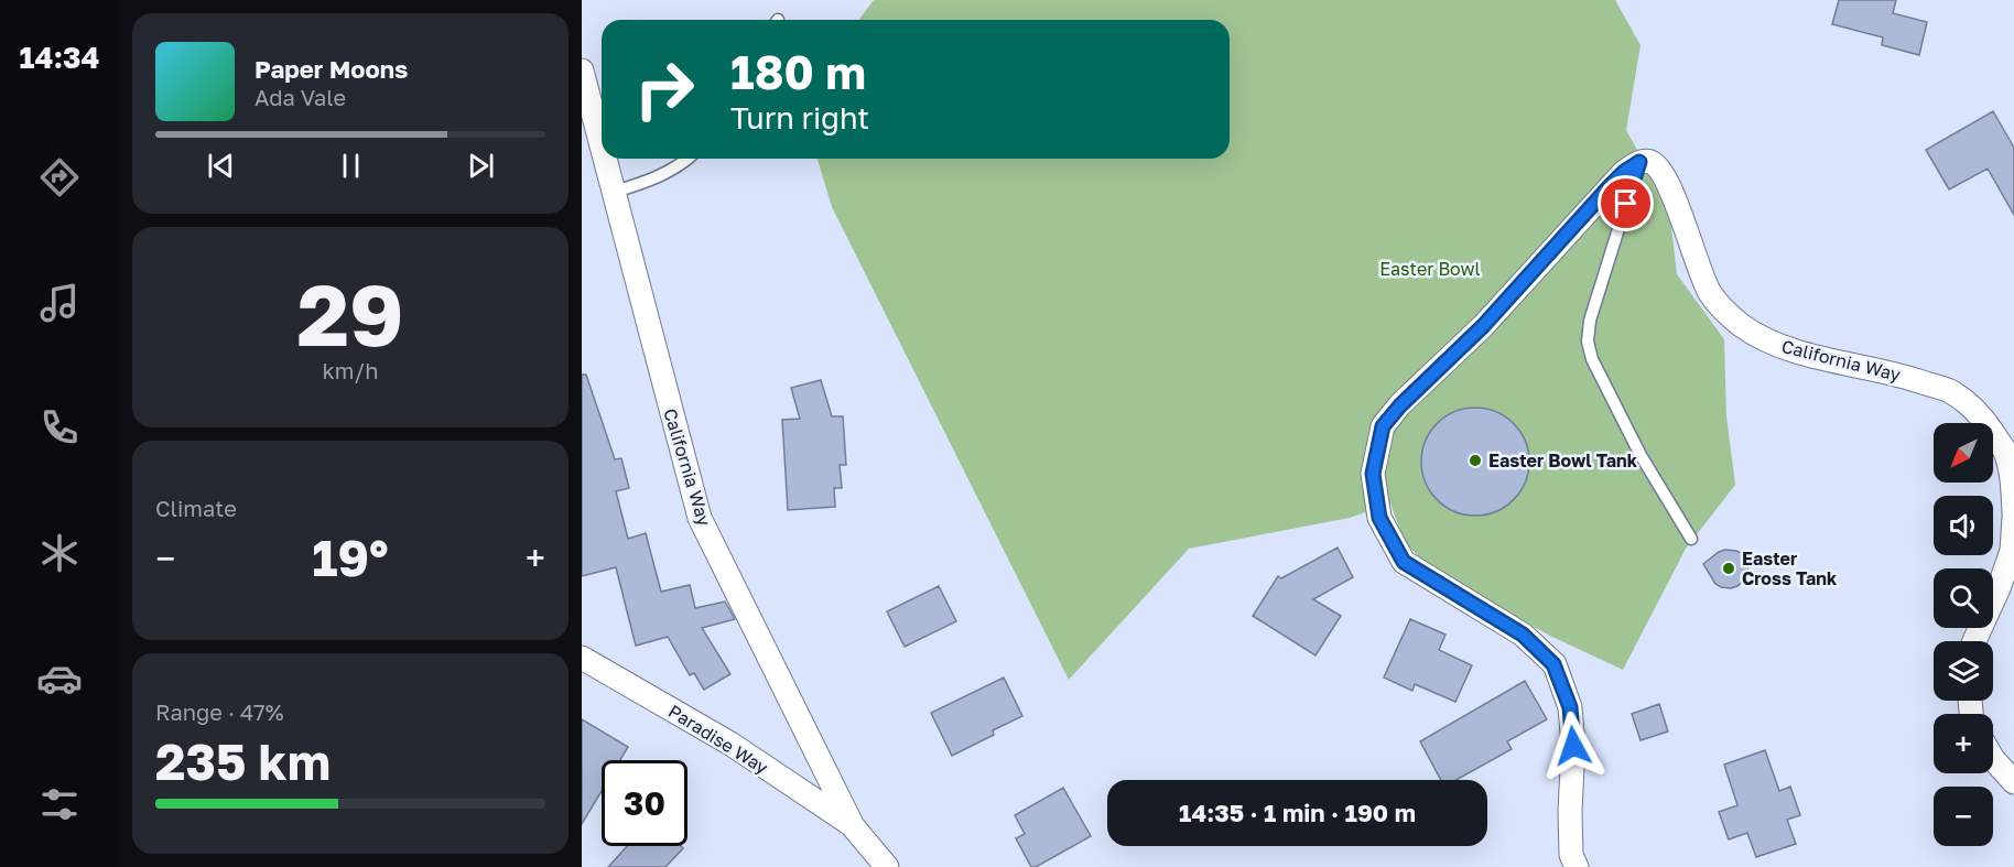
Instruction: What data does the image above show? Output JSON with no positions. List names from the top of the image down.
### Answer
{
  "streets": {
    "street": ["California Way", "Paradise Way"]
  },
  "crossings": [
    ["California Way", "Paradise Way"]
  ],
  "parks": ["Easter Bowl"],
  "places": ["Easter Bowl Tank", "Easter Cross Tank"],
  "north": "bottom left",
  "page": {
    "tabs": "14:34",
    "turn": ["180 m", "Turn right"],
    "song": ["Paper Moons", "Ada Vale"],
    "tile": [
      ["29", "km/h"],
      "Climate",
      ["Range · 47%", "235 km"]
    ],
    "map_buttons": ["+", "−"],
    "heat": ["−", "19°", "+"],
    "limit": "30",
    "trip": "14:35 · 1 min · 190 m"
  }
}
